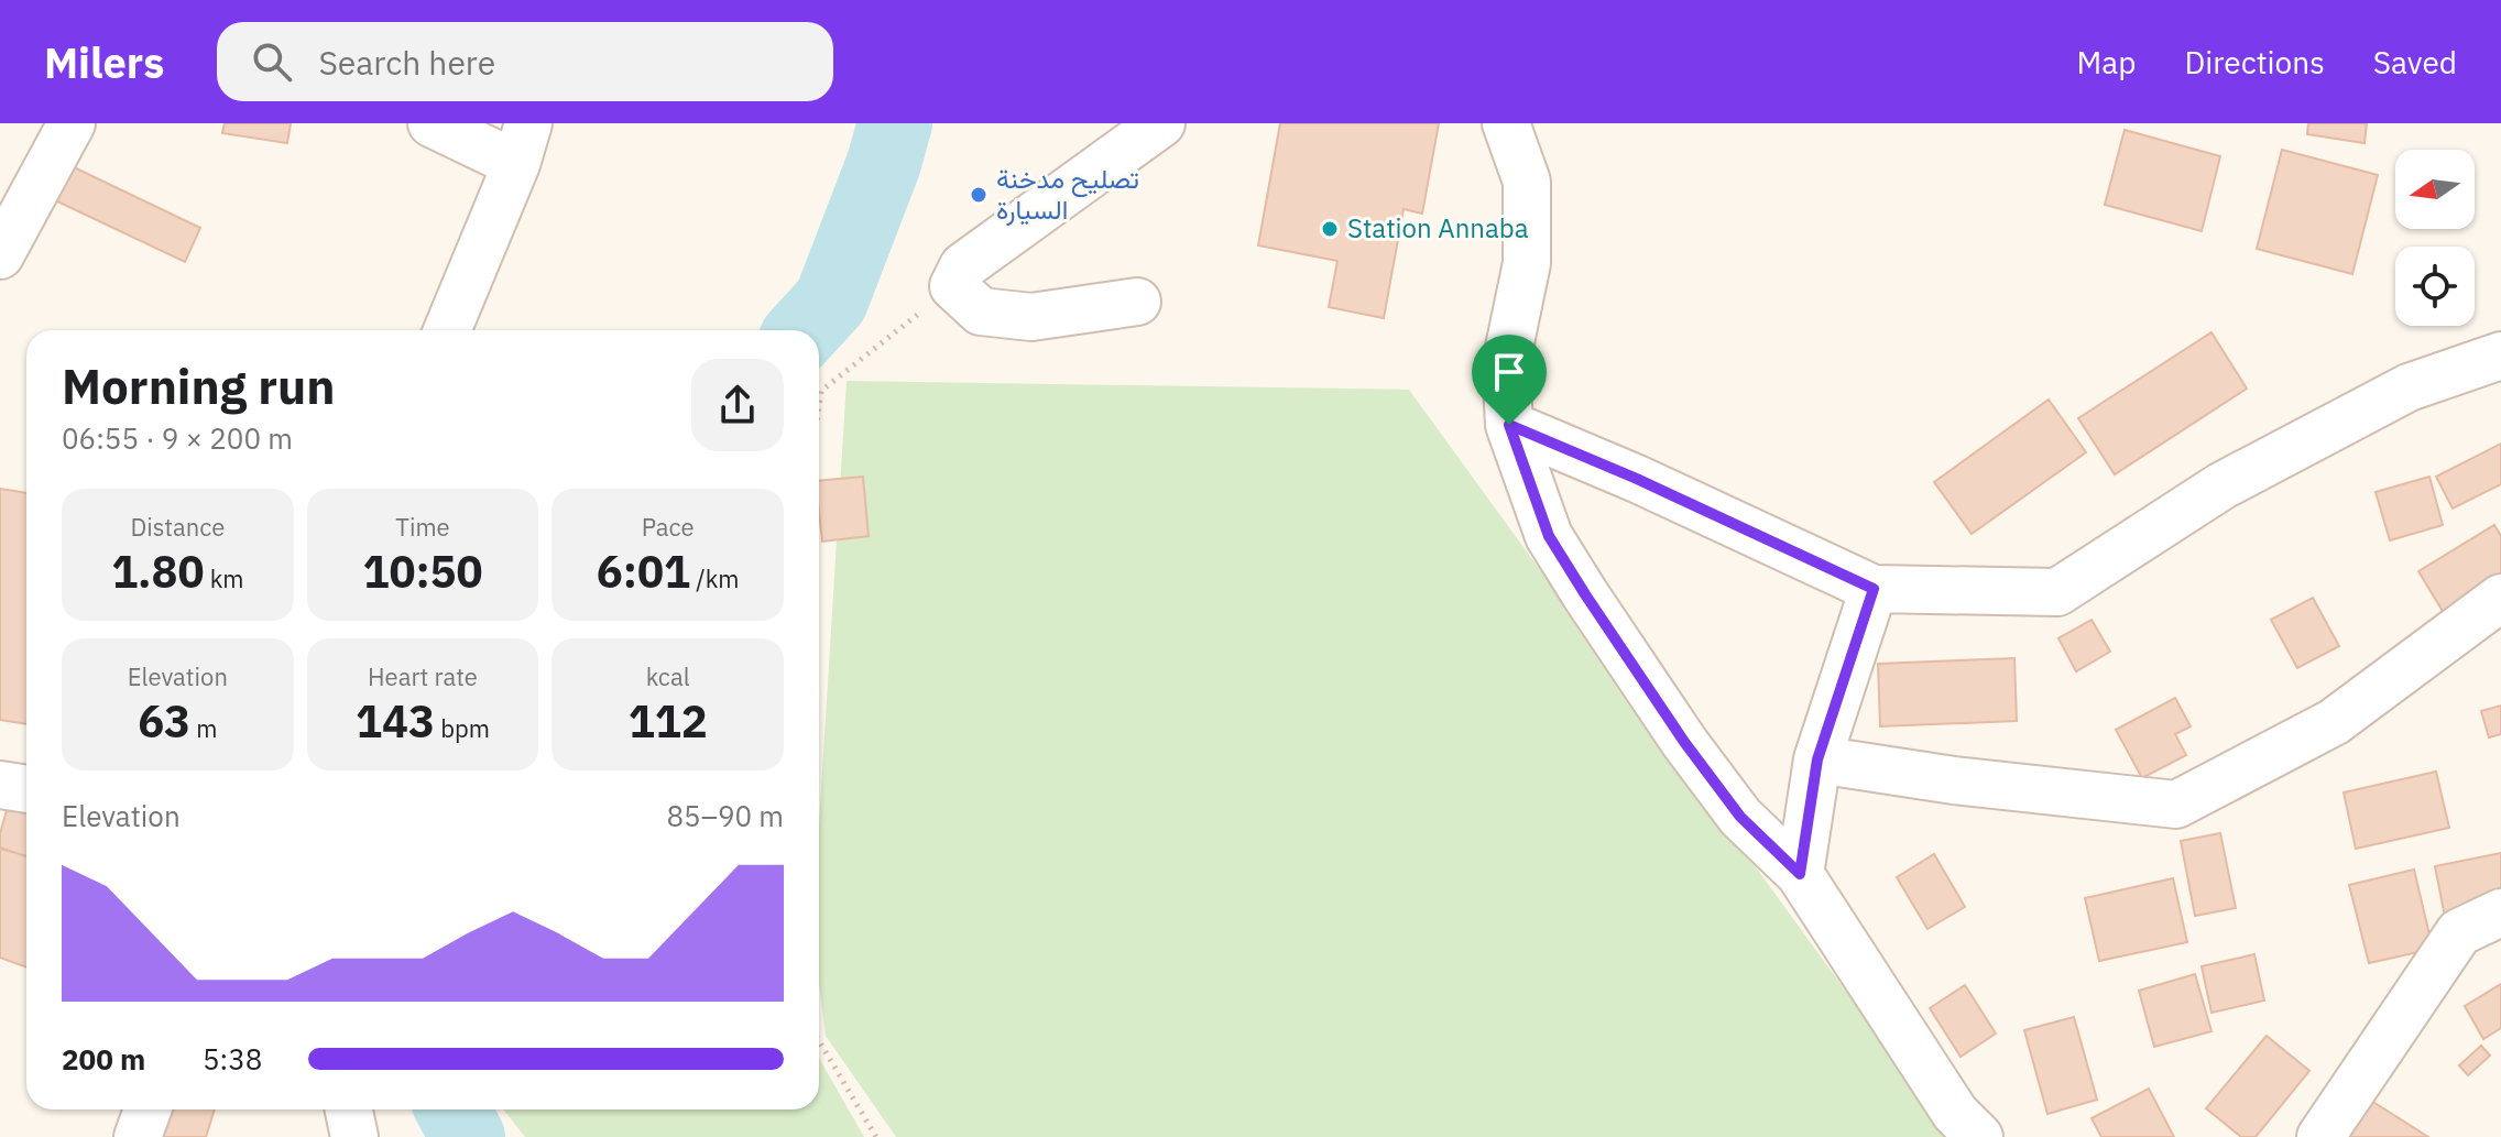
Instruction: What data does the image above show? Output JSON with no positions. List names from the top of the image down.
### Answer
{
  "places": ["تصليح مدخنة السيارة", "Station Annaba"],
  "north": "left",
  "page": {
    "header": "Milers",
    "search": "Search here",
    "nav": ["Map", "Directions", "Saved"],
    "heading": ["Morning run", "06:55 · 9 × 200 m"],
    "stats": [
      ["Distance", "1.80 km"],
      ["Time", "10:50"],
      ["Pace", "6:01 /km"],
      ["Elevation", "63 m"],
      ["Heart rate", "143 bpm"],
      ["kcal", "112"]
    ],
    "chart": ["Elevation", "85–90 m"],
    "list": [
      {
        "name": "200 m",
        "note": "5:38"
      }
    ]
  }
}
